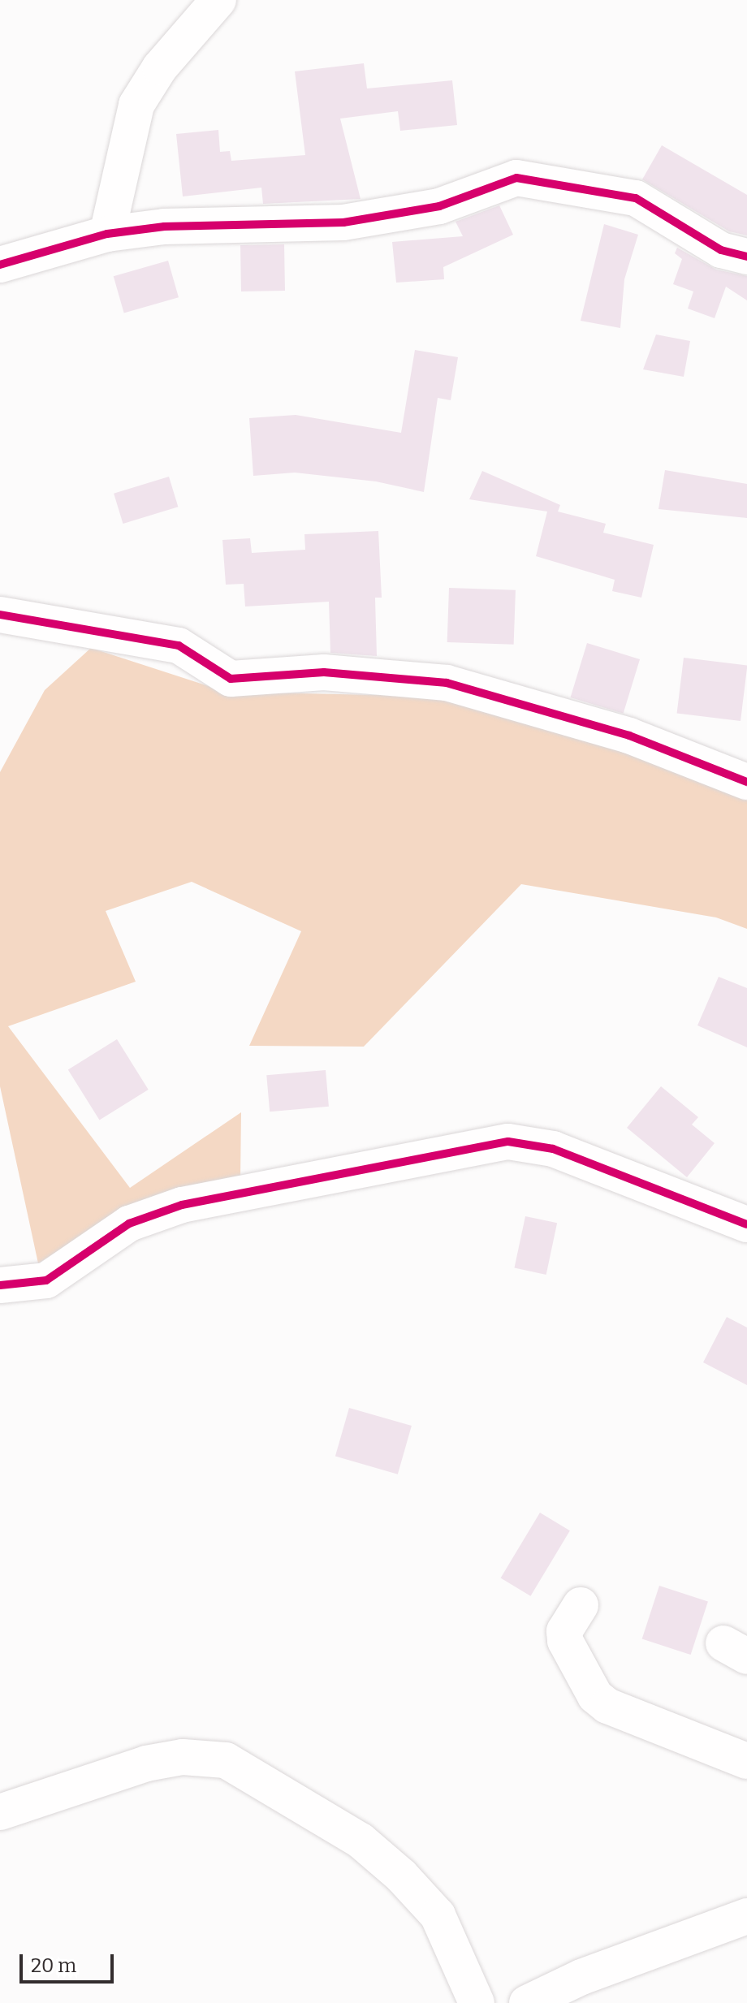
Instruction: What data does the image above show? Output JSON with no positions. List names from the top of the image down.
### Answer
{
  "scale_bar": "20 m"
}
